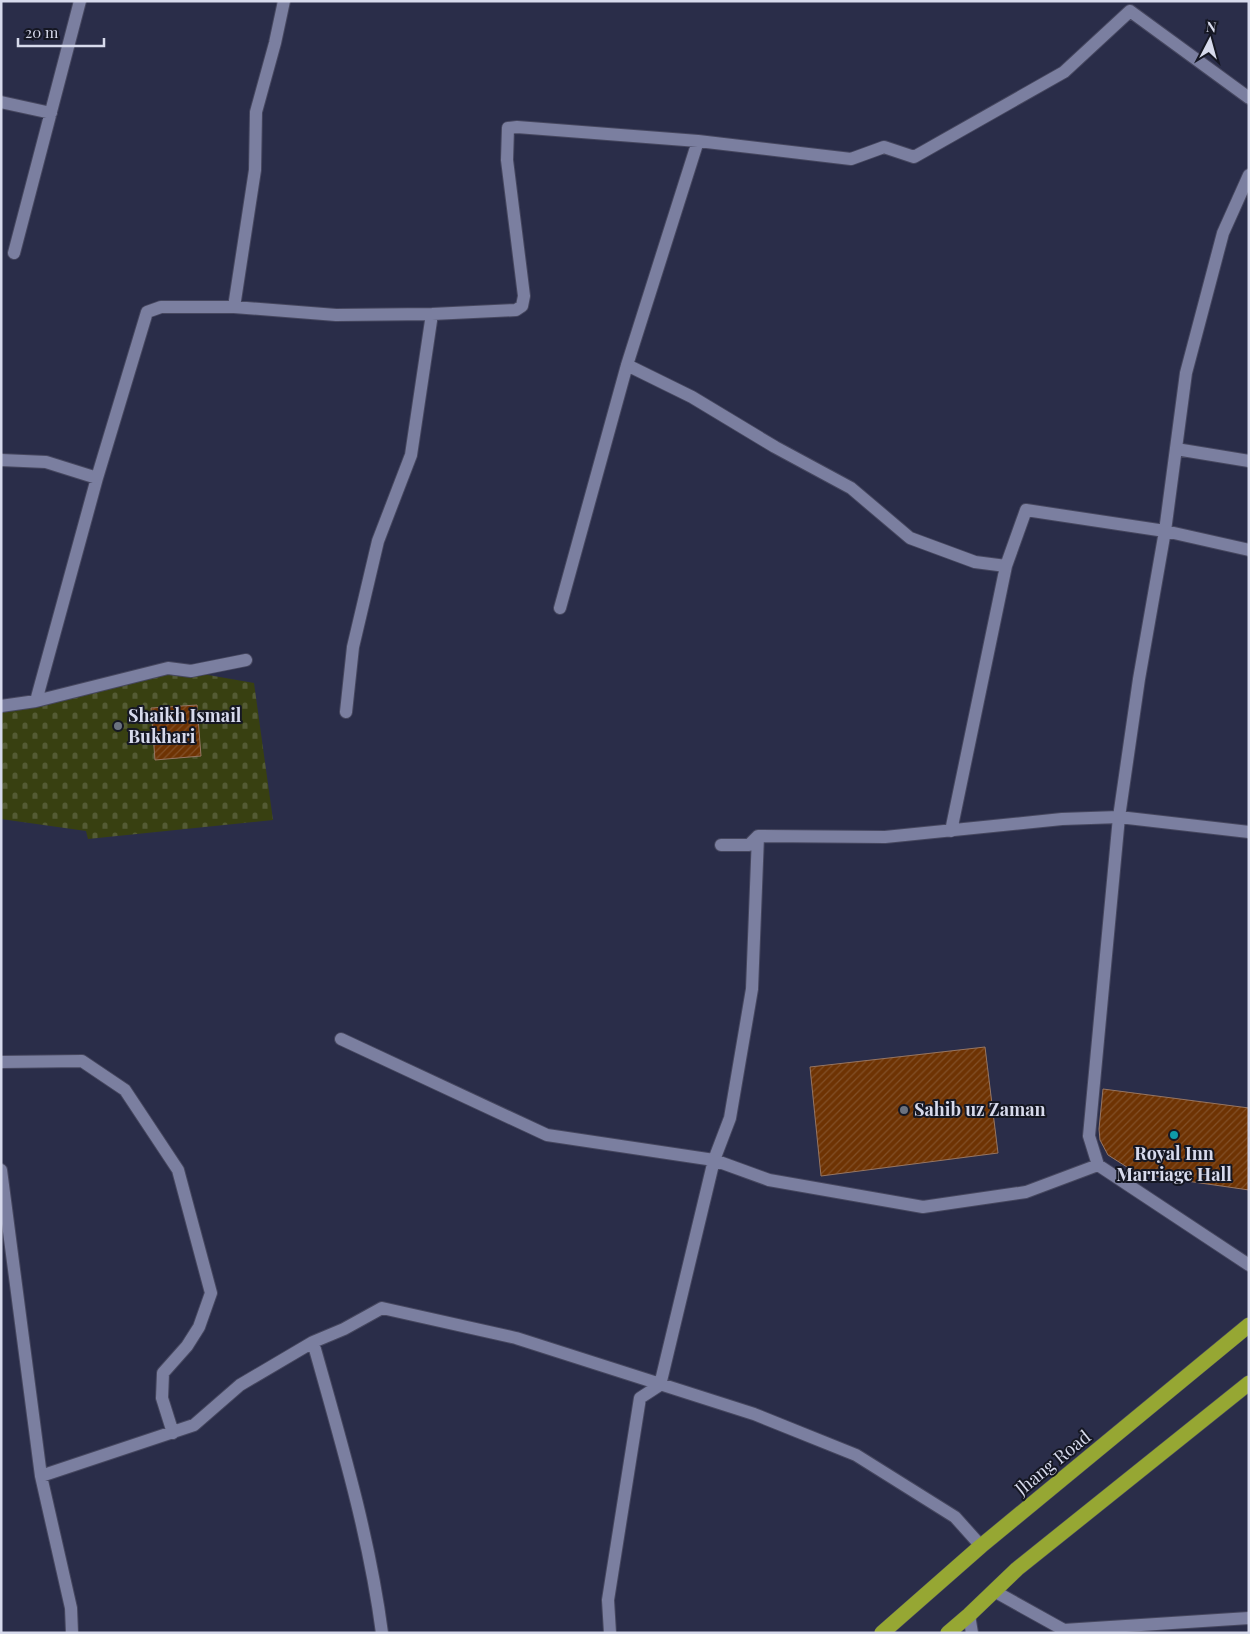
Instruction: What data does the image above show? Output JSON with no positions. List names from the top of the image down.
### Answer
{
  "streets": {
    "highway": ["Jhang Road"]
  },
  "places": ["Shaikh Ismail Bukhari", "Sahib uz Zaman", "Royal Inn Marriage Hall"],
  "scale_bar": "20 m",
  "north": "top"
}
